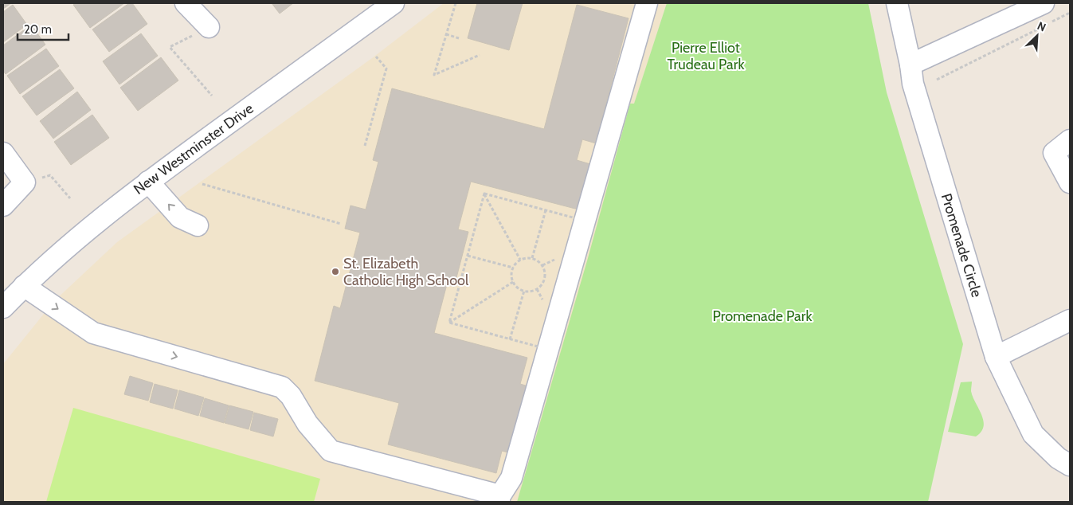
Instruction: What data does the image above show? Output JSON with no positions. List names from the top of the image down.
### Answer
{
  "streets": {
    "street": ["New Westminster Drive", "Promenade Circle"]
  },
  "parks": ["Pierre Elliot Trudeau Park", "Promenade Park"],
  "places": ["St. Elizabeth Catholic High School"],
  "scale_bar": "20 m",
  "north": "top right"
}
